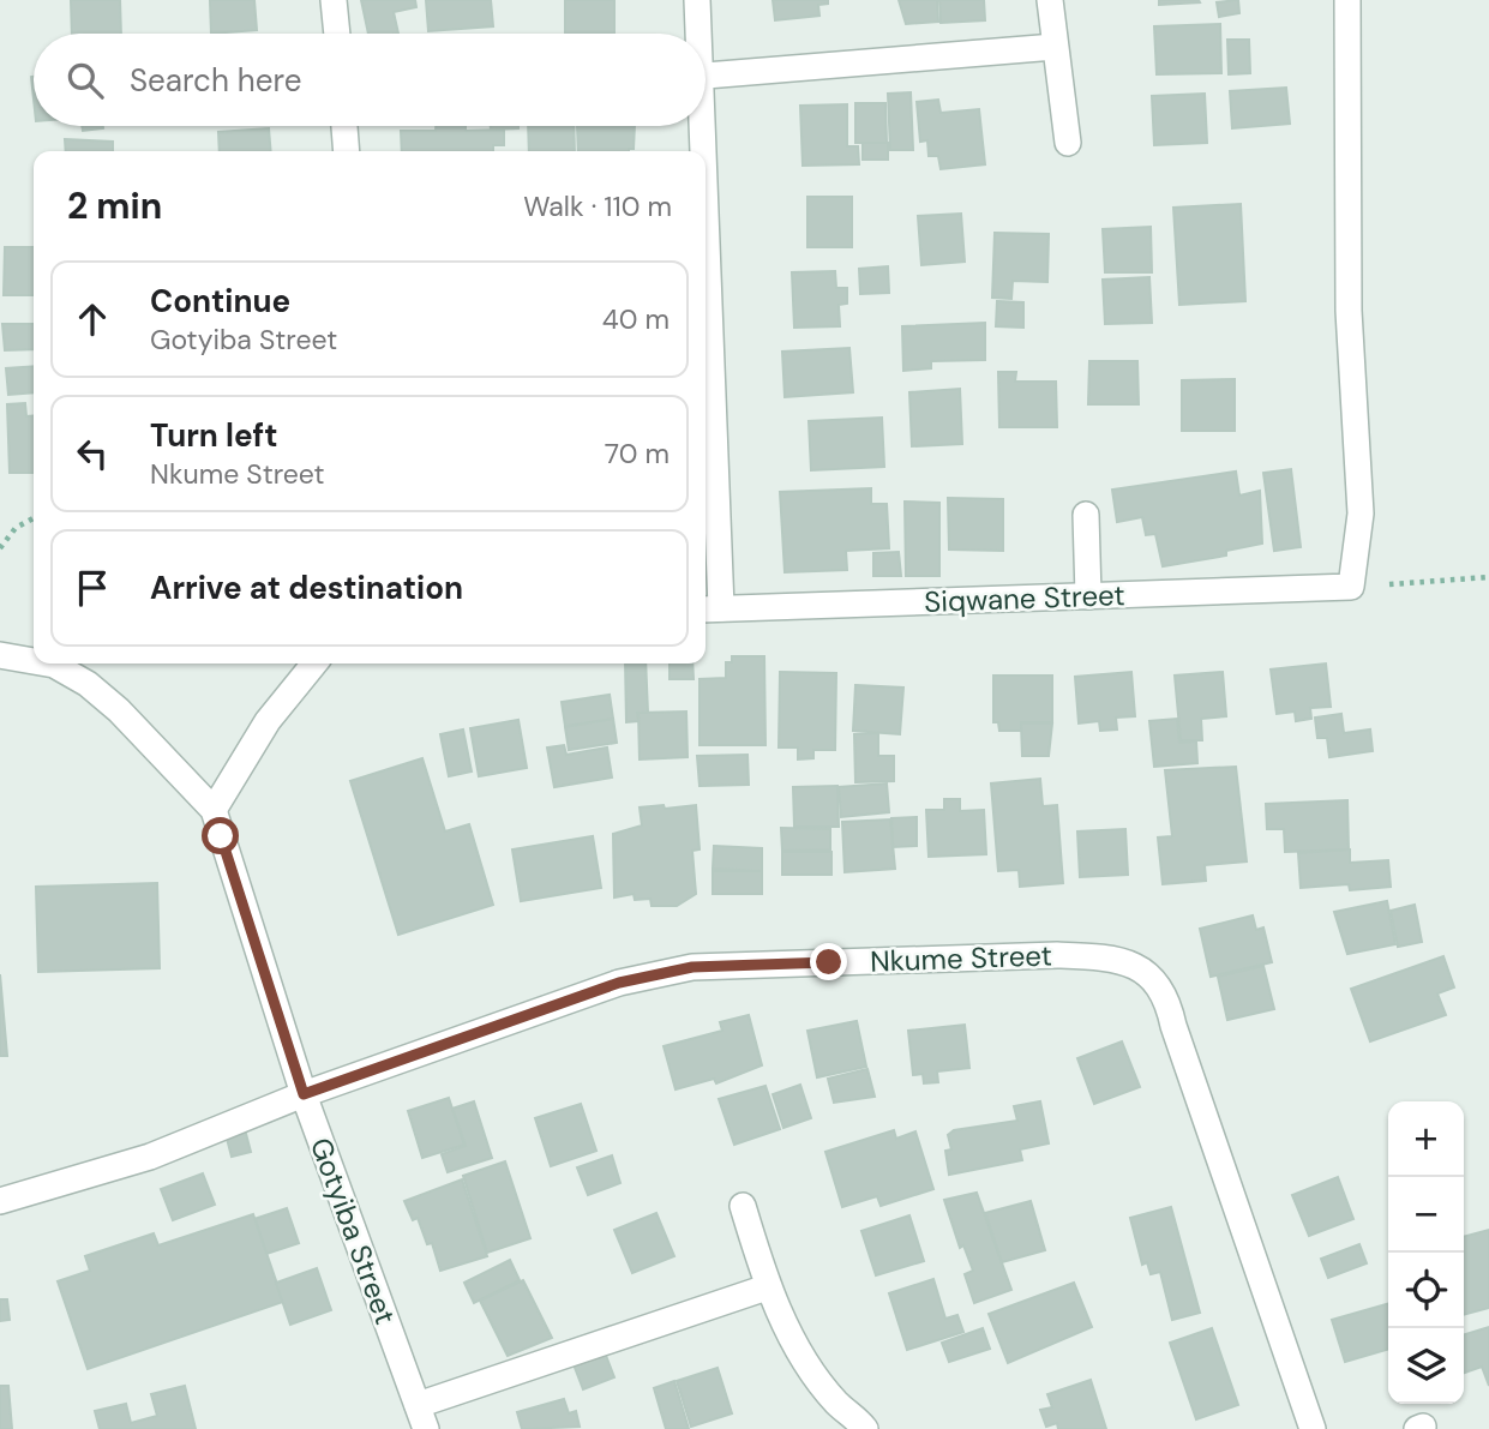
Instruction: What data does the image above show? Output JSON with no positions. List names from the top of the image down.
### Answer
{
  "streets": {
    "street": ["Siqwane Street", "Nkume Street", "Gotyiba Street"]
  },
  "crossings": [
    ["Nkume Street", "Gotyiba Street"]
  ],
  "page": {
    "search": "Search here",
    "heading": ["2 min", "Walk · 110 m"],
    "list": [
      ["Continue", "Gotyiba Street", "40 m"],
      ["Turn left", "Nkume Street", "70 m"],
      "Arrive at destination"
    ],
    "map_buttons": ["+", "−"]
  }
}
